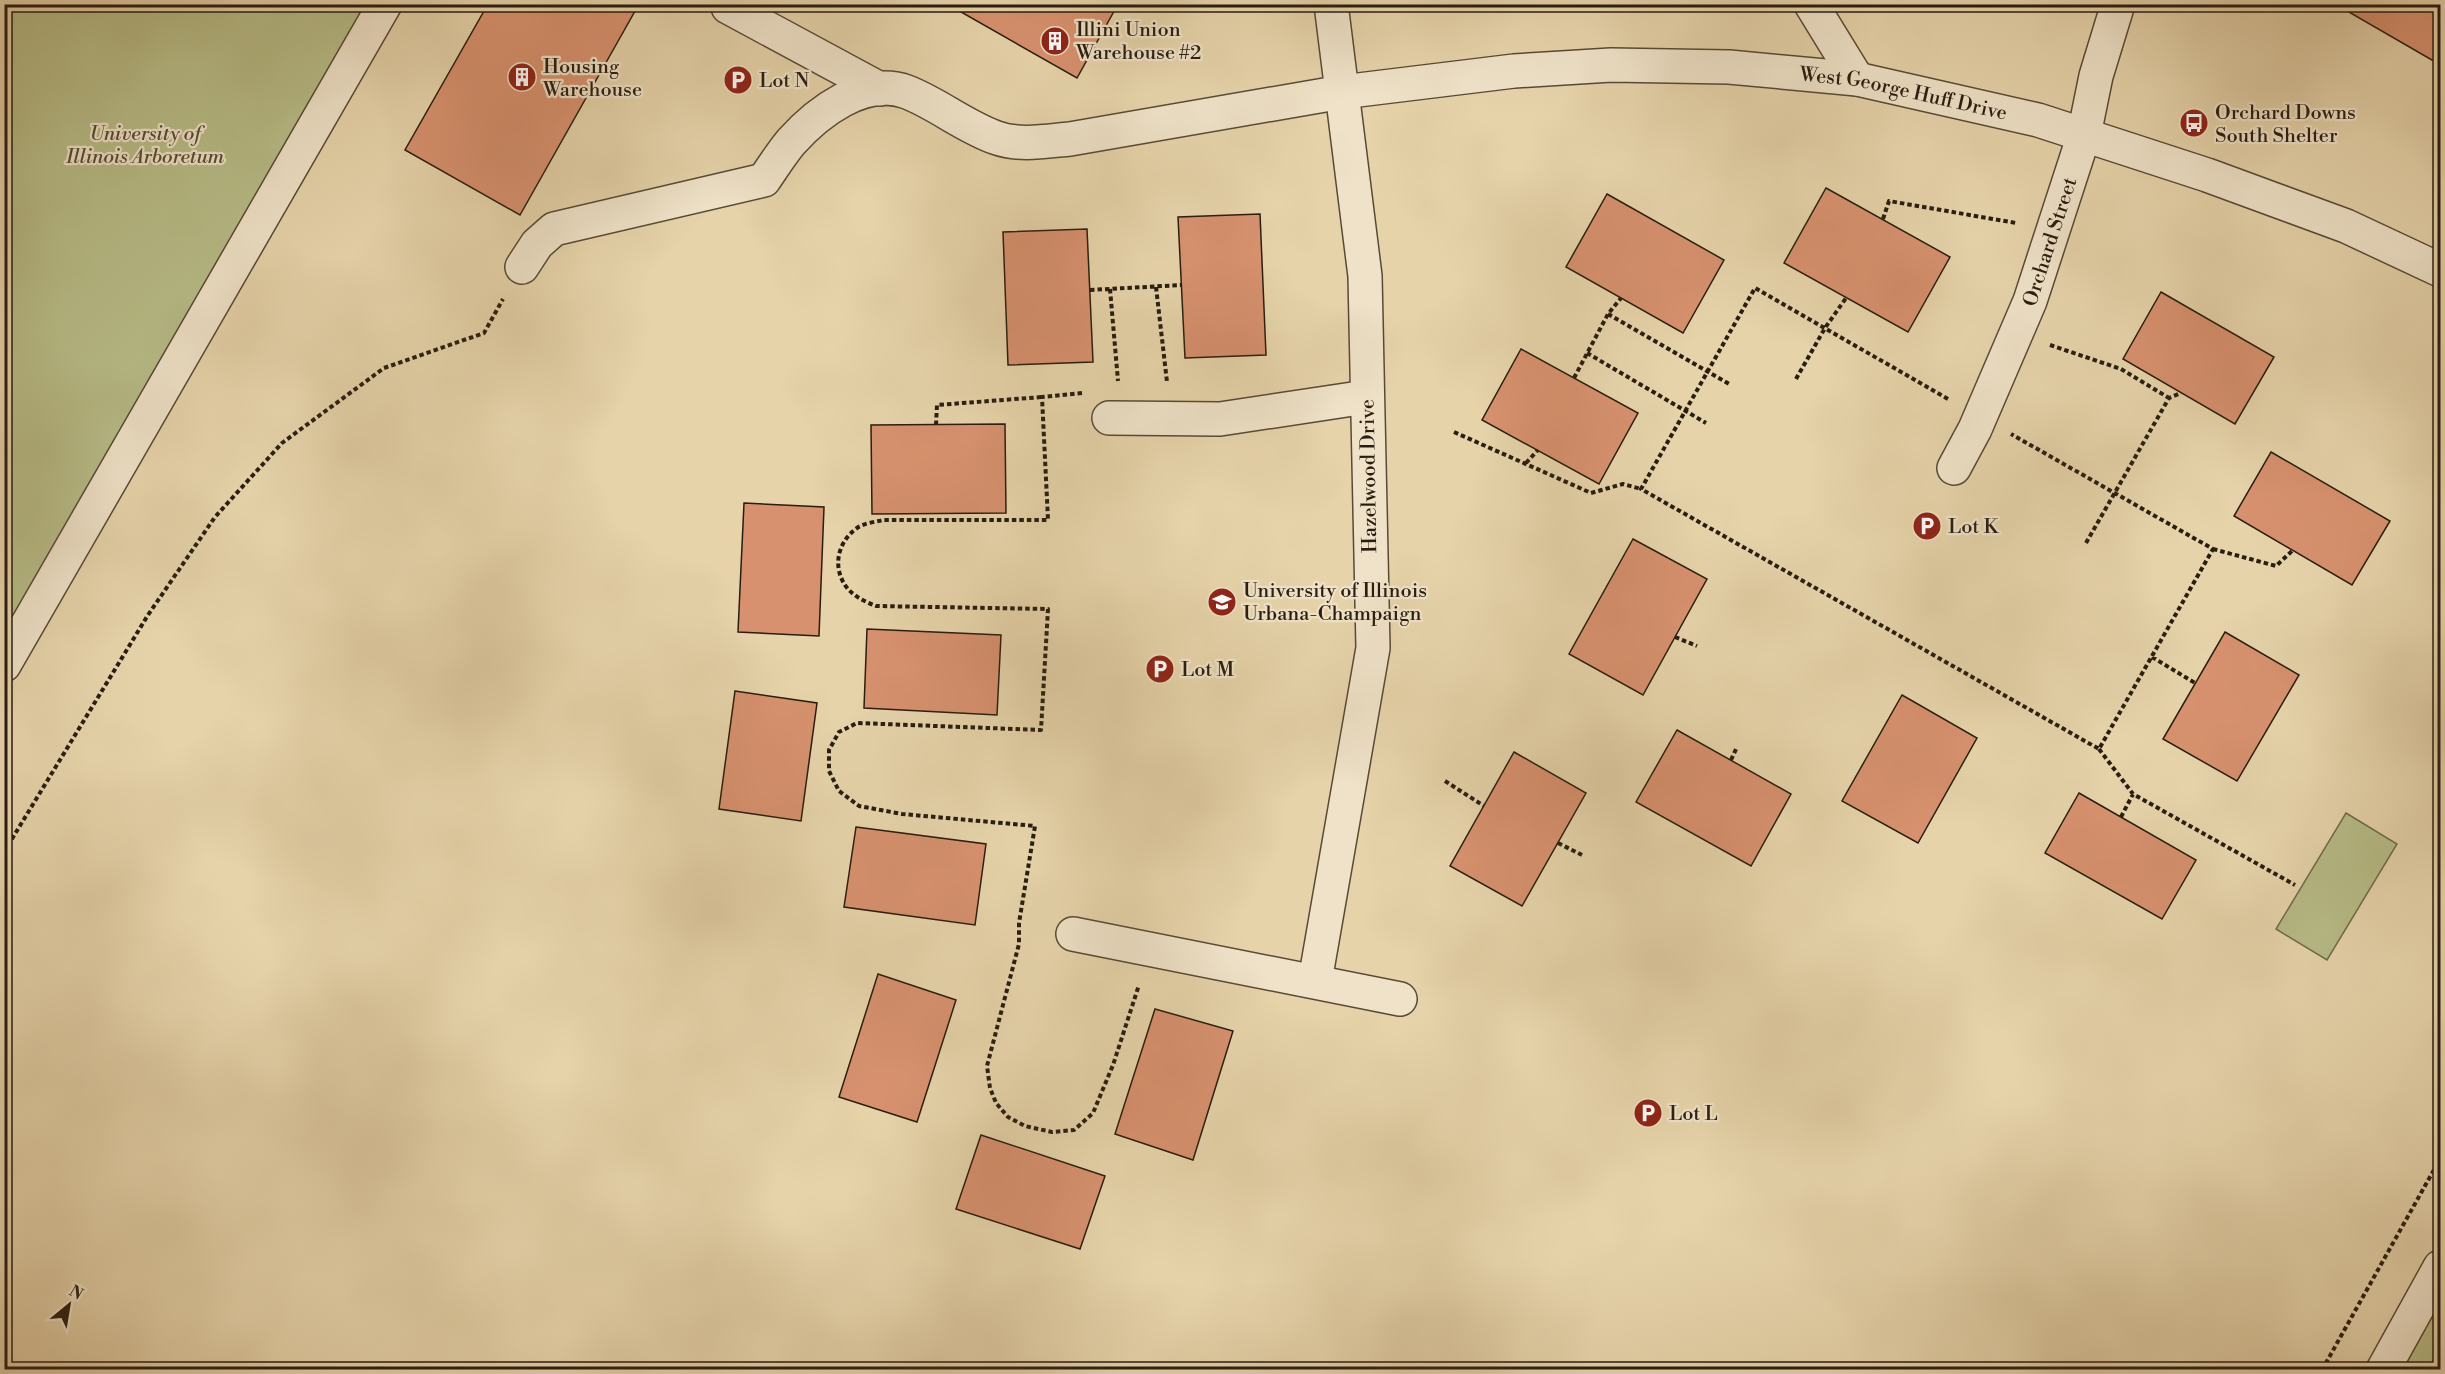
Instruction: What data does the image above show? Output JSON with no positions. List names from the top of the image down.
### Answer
{
  "streets": {
    "street": ["West George Huff Drive", "Orchard Street", "Hazelwood Drive"]
  },
  "crossings": [
    ["West George Huff Drive", "Orchard Street"],
    ["West George Huff Drive", "Hazelwood Drive"]
  ],
  "parks": ["University of Illinois Arboretum"],
  "places": {
    "building": ["Illini Union Warehouse #2", "Housing Warehouse"],
    "parking": [
      "Lot N",
      "Lot K",
      "Lot M",
      "Lot L"
    ],
    "bus stop": ["Orchard Downs South Shelter"],
    "school or university": ["University of Illinois Urbana-Champaign"]
  },
  "north": "top right"
}
